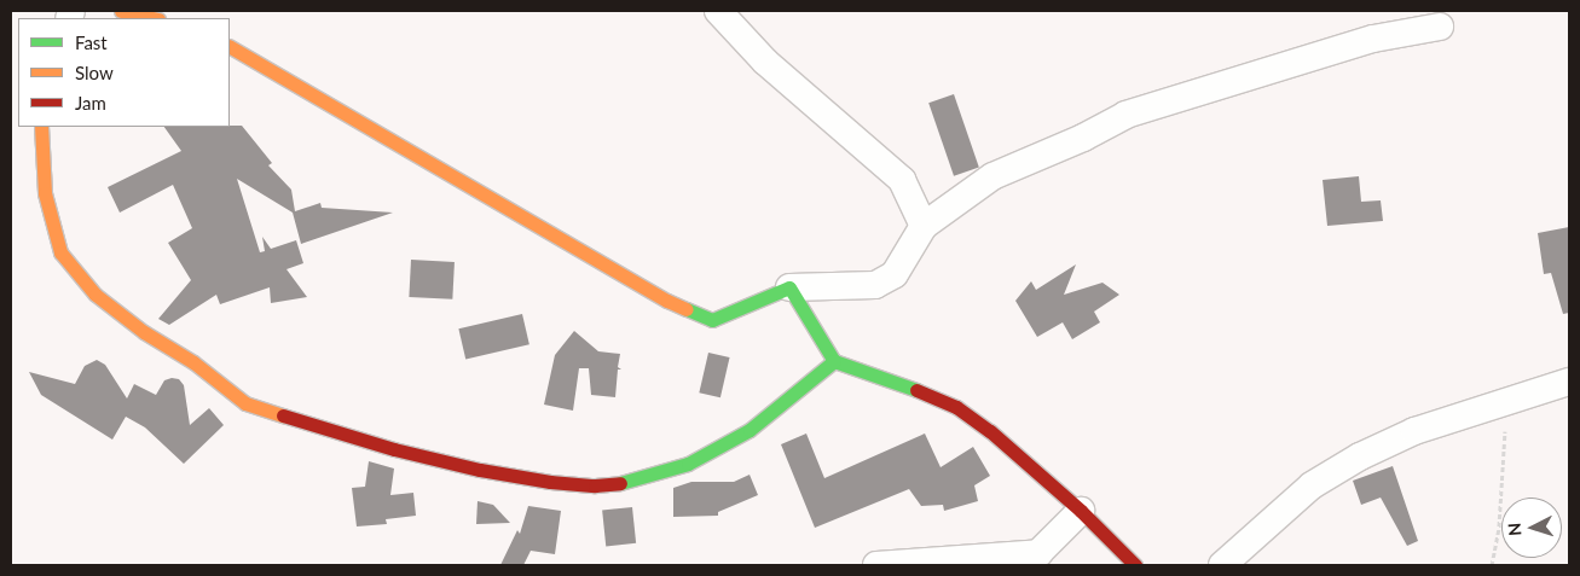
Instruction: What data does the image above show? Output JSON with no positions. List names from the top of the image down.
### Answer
{
  "legend": ["Fast", "Slow", "Jam"],
  "north": "left"
}
